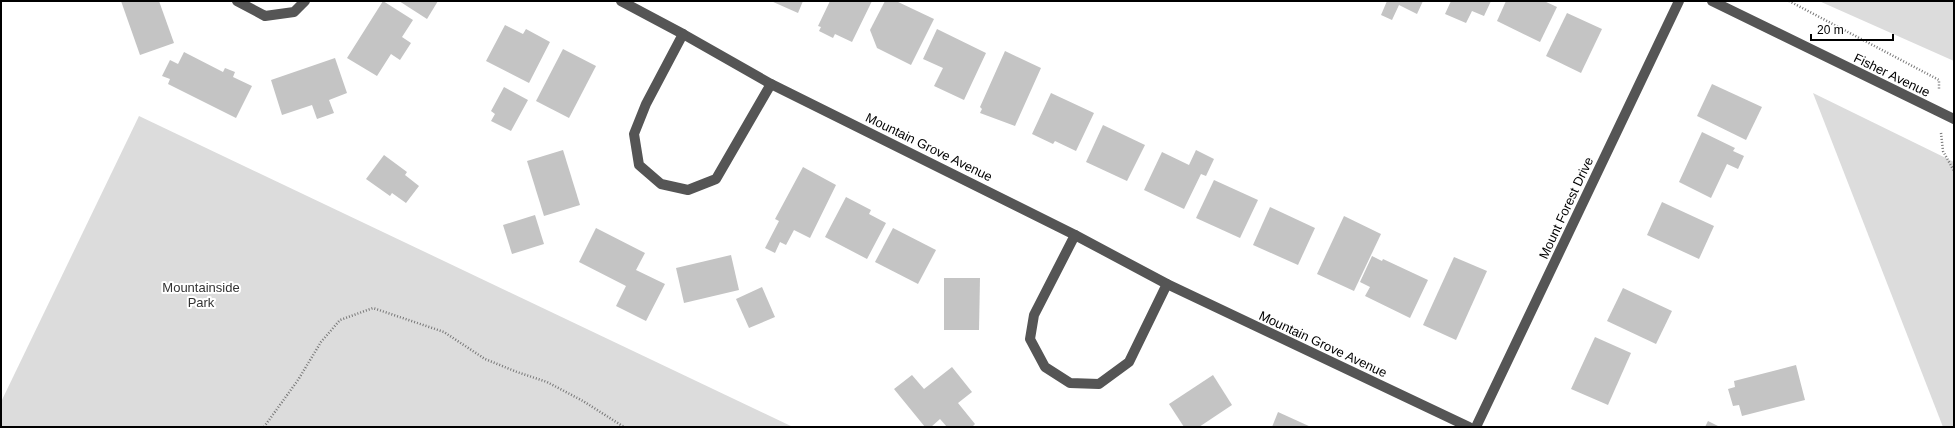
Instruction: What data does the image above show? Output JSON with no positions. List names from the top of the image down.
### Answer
{
  "streets": {
    "street": ["Fisher Avenue", "Mountain Grove Avenue", "Mount Forest Drive"]
  },
  "parks": ["Mountainside Park"],
  "scale_bar": "20 m"
}
